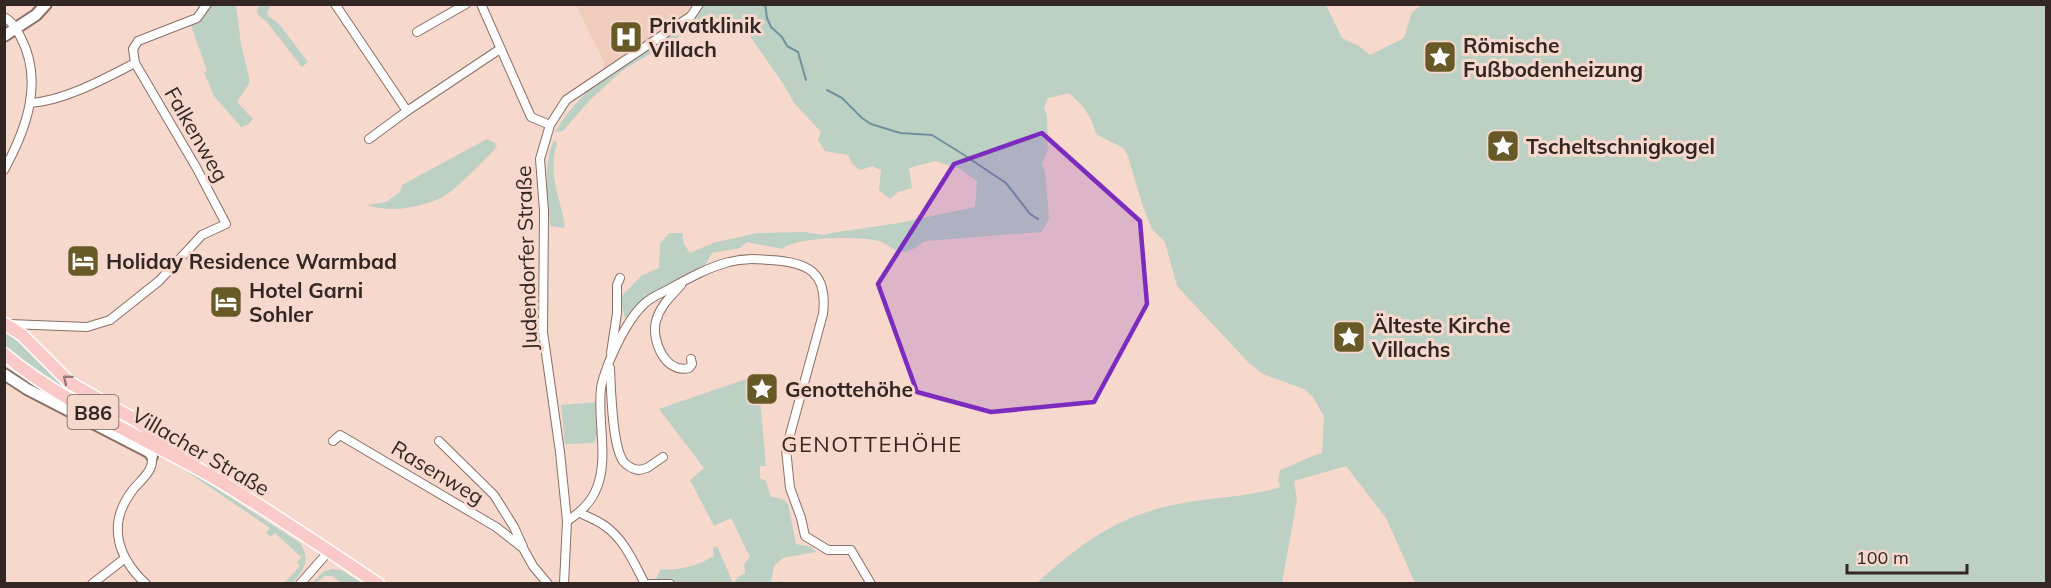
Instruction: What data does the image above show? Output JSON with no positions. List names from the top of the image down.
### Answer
{
  "streets": {
    "main road": ["B86", "Villacher Straße"],
    "street": ["Falkenweg", "Judendorfer Straße", "Rasenweg"]
  },
  "districts": ["GENOTTEHÖHE"],
  "places": {
    "hospital": ["Privatklinik Villach"],
    "place": [
      "Römische Fußbodenheizung",
      "Tscheltschnigkogel",
      "Älteste Kirche Villachs",
      "Genottehöhe"
    ],
    "hotel": ["Holiday Residence Warmbad", "Hotel Garni Sohler"]
  },
  "scale_bar": "100 m"
}
